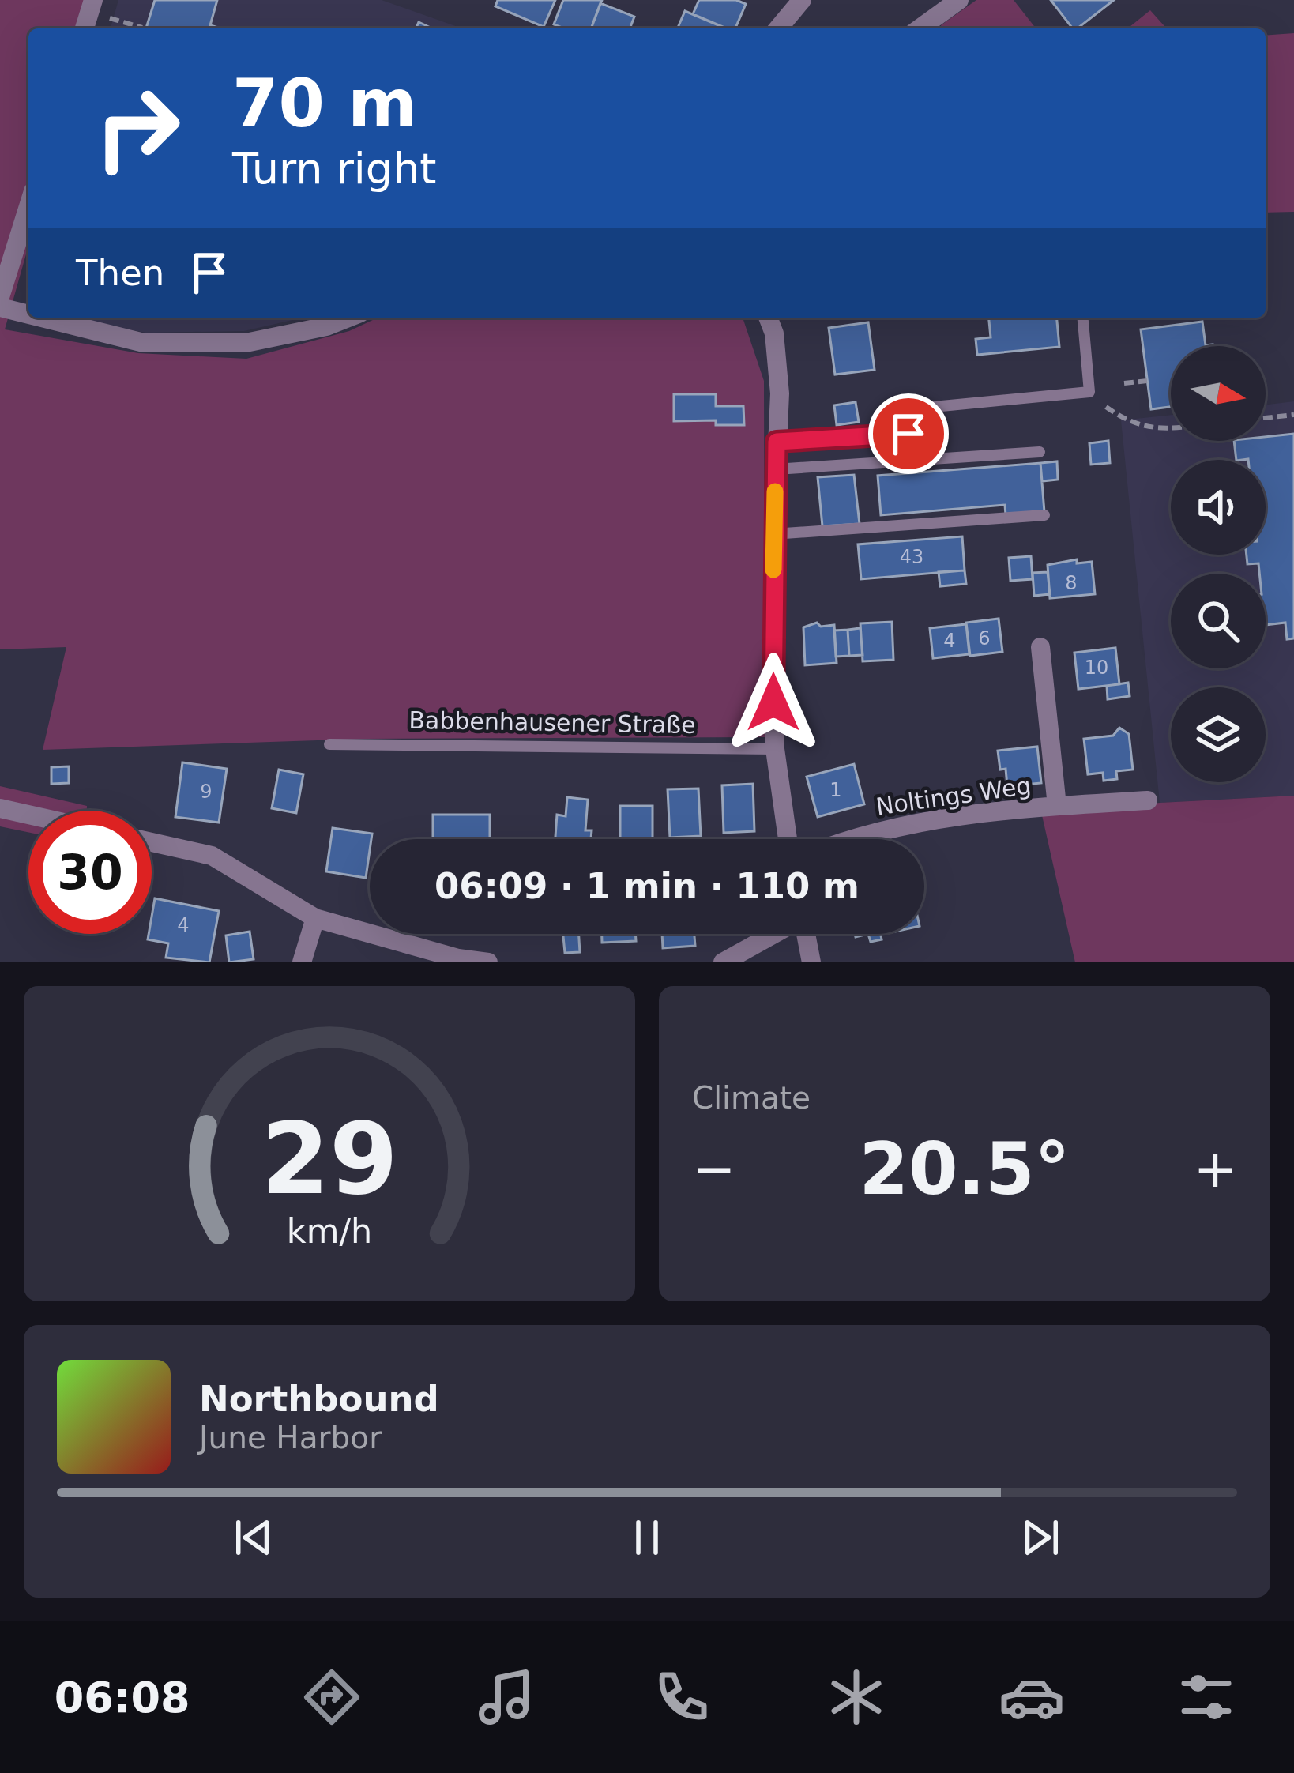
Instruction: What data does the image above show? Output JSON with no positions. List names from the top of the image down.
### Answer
{
  "streets": {
    "street": ["Noltings Weg"],
    "lane": ["Babbenhausener Straße"]
  },
  "house_numbers": [
    "43",
    "8",
    "6",
    "4",
    "10",
    "1",
    "9",
    "4"
  ],
  "north": "right",
  "page": {
    "turn": ["70 m", "Turn right"],
    "then": "Then",
    "limit": "30",
    "trip": "06:09 · 1 min · 110 m",
    "tile": "Climate",
    "heat": ["−", "20.5°", "+"],
    "song": ["Northbound", "June Harbor"],
    "tabs": "06:08",
    "gauge": ["29", "km/h"]
  }
}
